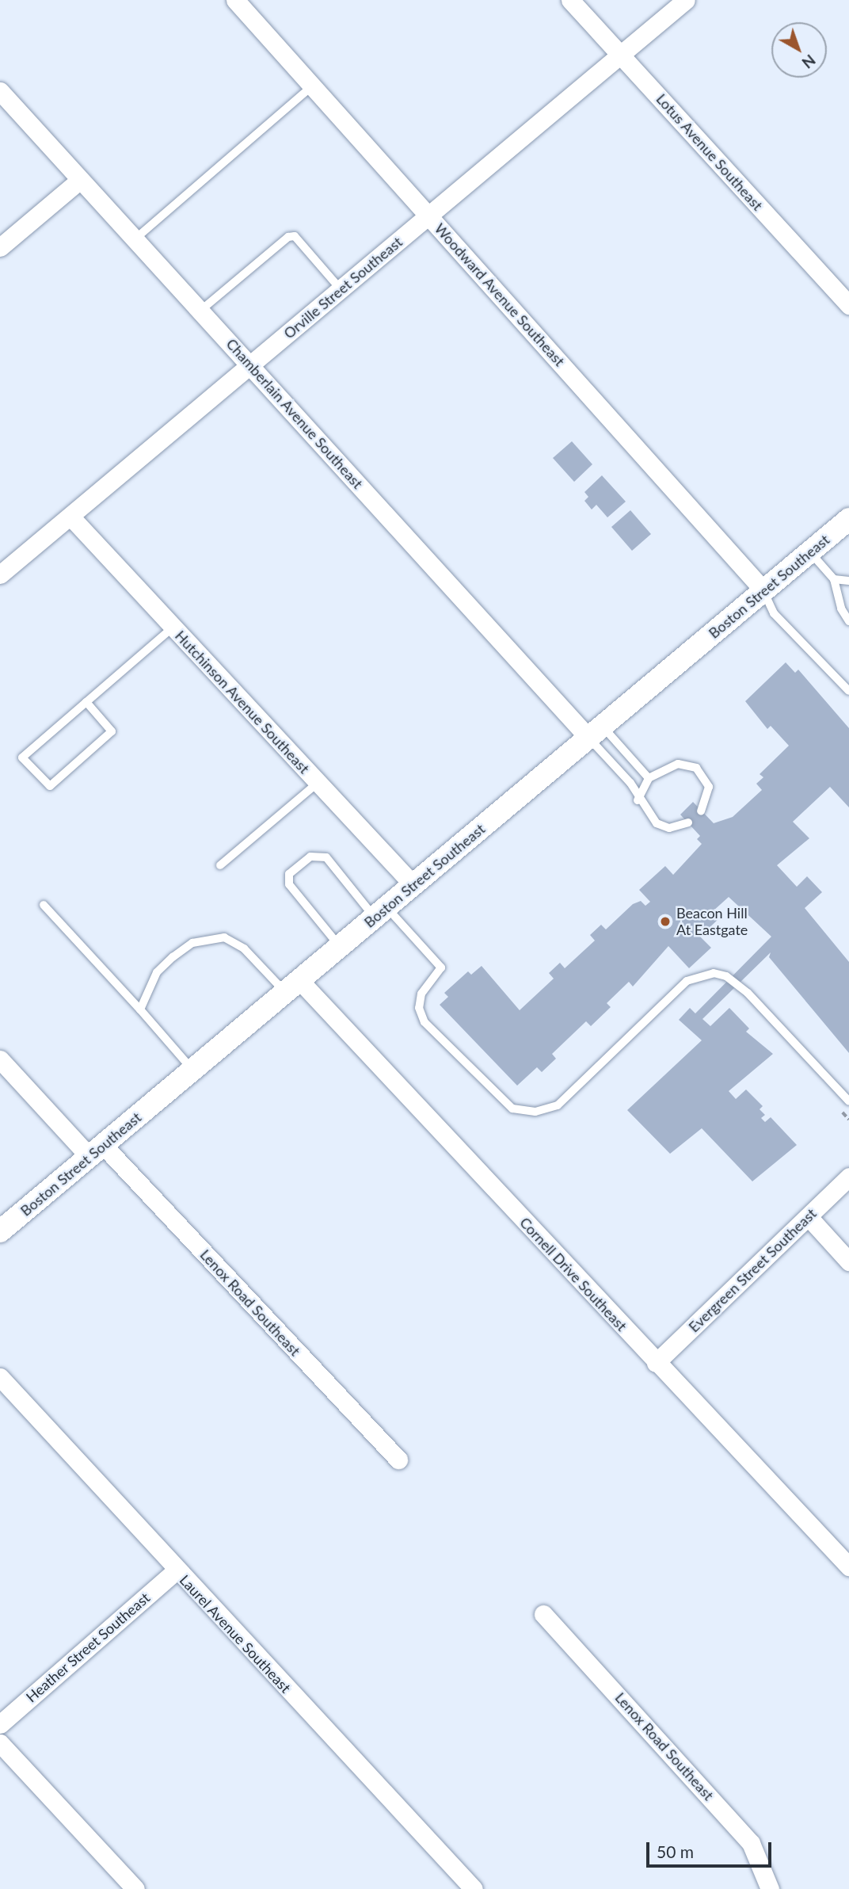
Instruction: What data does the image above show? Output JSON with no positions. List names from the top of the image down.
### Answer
{
  "streets": {
    "street": [
      "Lotus Avenue Southeast",
      "Orville Street Southeast",
      "Woodward Avenue Southeast",
      "Chamberlain Avenue Southeast",
      "Boston Street Southeast",
      "Hutchinson Avenue Southeast",
      "Evergreen Street Southeast",
      "Cornell Drive Southeast",
      "Lenox Road Southeast",
      "Laurel Avenue Southeast",
      "Heather Street Southeast"
    ]
  },
  "crossings": [
    ["Lotus Avenue Southeast", "Orville Street Southeast"],
    ["Orville Street Southeast", "Woodward Avenue Southeast"],
    ["Orville Street Southeast", "Chamberlain Avenue Southeast"],
    ["Orville Street Southeast", "Hutchinson Avenue Southeast"],
    ["Woodward Avenue Southeast", "Boston Street Southeast"],
    ["Chamberlain Avenue Southeast", "Boston Street Southeast"],
    ["Boston Street Southeast", "Hutchinson Avenue Southeast"],
    ["Boston Street Southeast", "Cornell Drive Southeast"],
    ["Boston Street Southeast", "Lenox Road Southeast"],
    ["Evergreen Street Southeast", "Cornell Drive Southeast"],
    ["Laurel Avenue Southeast", "Heather Street Southeast"]
  ],
  "places": ["Beacon Hill At Eastgate"],
  "scale_bar": "50 m",
  "north": "bottom right"
}
